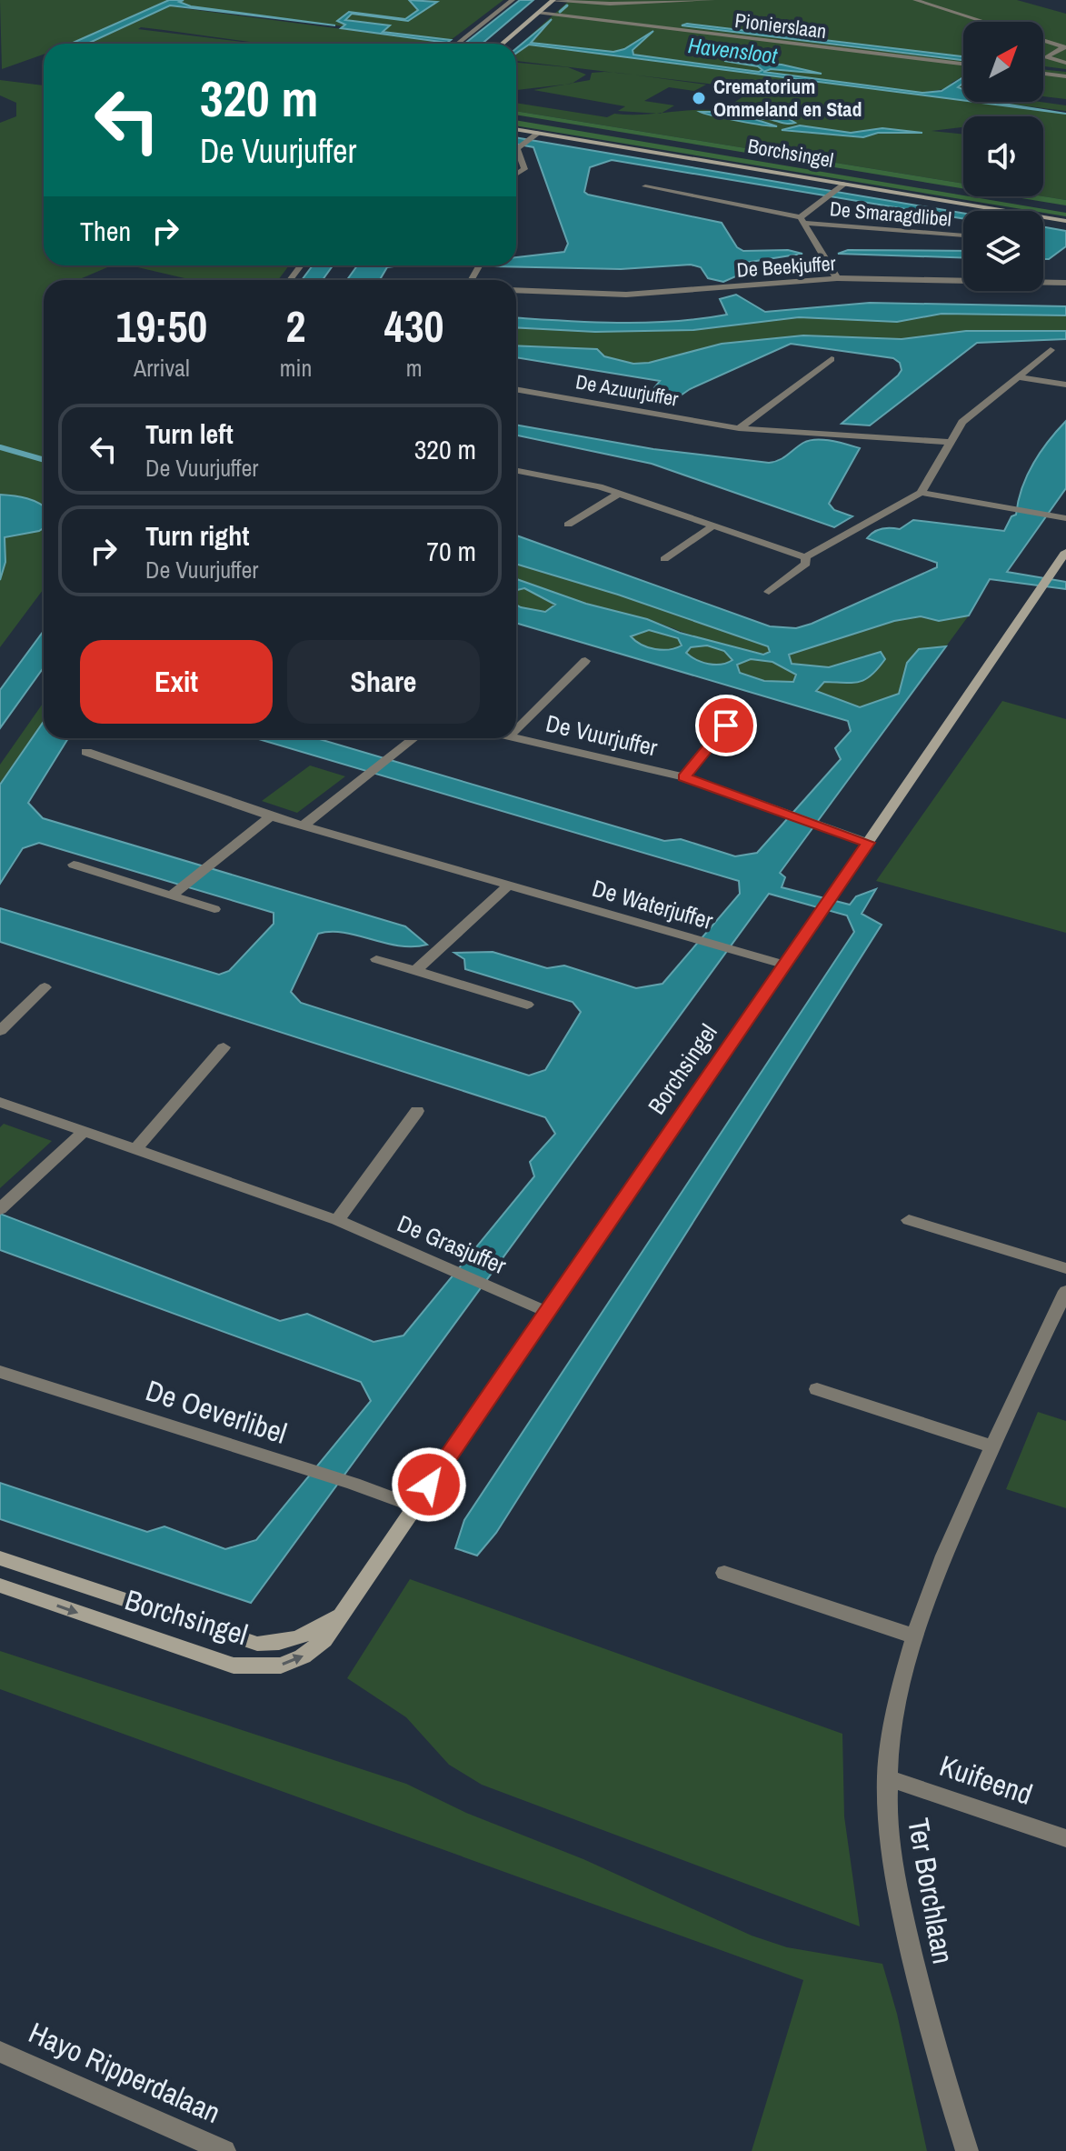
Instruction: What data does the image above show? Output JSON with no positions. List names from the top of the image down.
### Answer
{
  "streets": {
    "main road": ["Borchsingel"],
    "street": [
      "Pionierslaan",
      "De Smaragdlibel",
      "De Beekjuffer",
      "De Azuurjuffer",
      "De Vuurjuffer",
      "De Waterjuffer",
      "De Grasjuffer",
      "De Oeverlibel",
      "Kuifeend",
      "Ter Borchlaan",
      "Hayo Ripperdalaan"
    ]
  },
  "crossings": [
    ["Borchsingel", "De Smaragdlibel"],
    ["Borchsingel", "De Vuurjuffer"],
    ["Borchsingel", "De Waterjuffer"],
    ["Borchsingel", "De Grasjuffer"],
    ["Borchsingel", "De Oeverlibel"],
    ["De Smaragdlibel", "De Beekjuffer"],
    ["Kuifeend", "Ter Borchlaan"]
  ],
  "water": ["Havensloot"],
  "places": ["Crematorium Ommeland en Stad"],
  "north": "top right",
  "page": {
    "turn": ["320 m", "De Vuurjuffer"],
    "then": "Then",
    "eta": [
      "19:50",
      "Arrival",
      "2",
      "min",
      "430",
      "m"
    ],
    "list": [
      {
        "name": "Turn left",
        "note": "De Vuurjuffer",
        "value": "320 m"
      },
      {
        "name": "Turn right",
        "note": "De Vuurjuffer",
        "value": "70 m"
      }
    ],
    "buttons": ["Exit", "Share"]
  }
}
